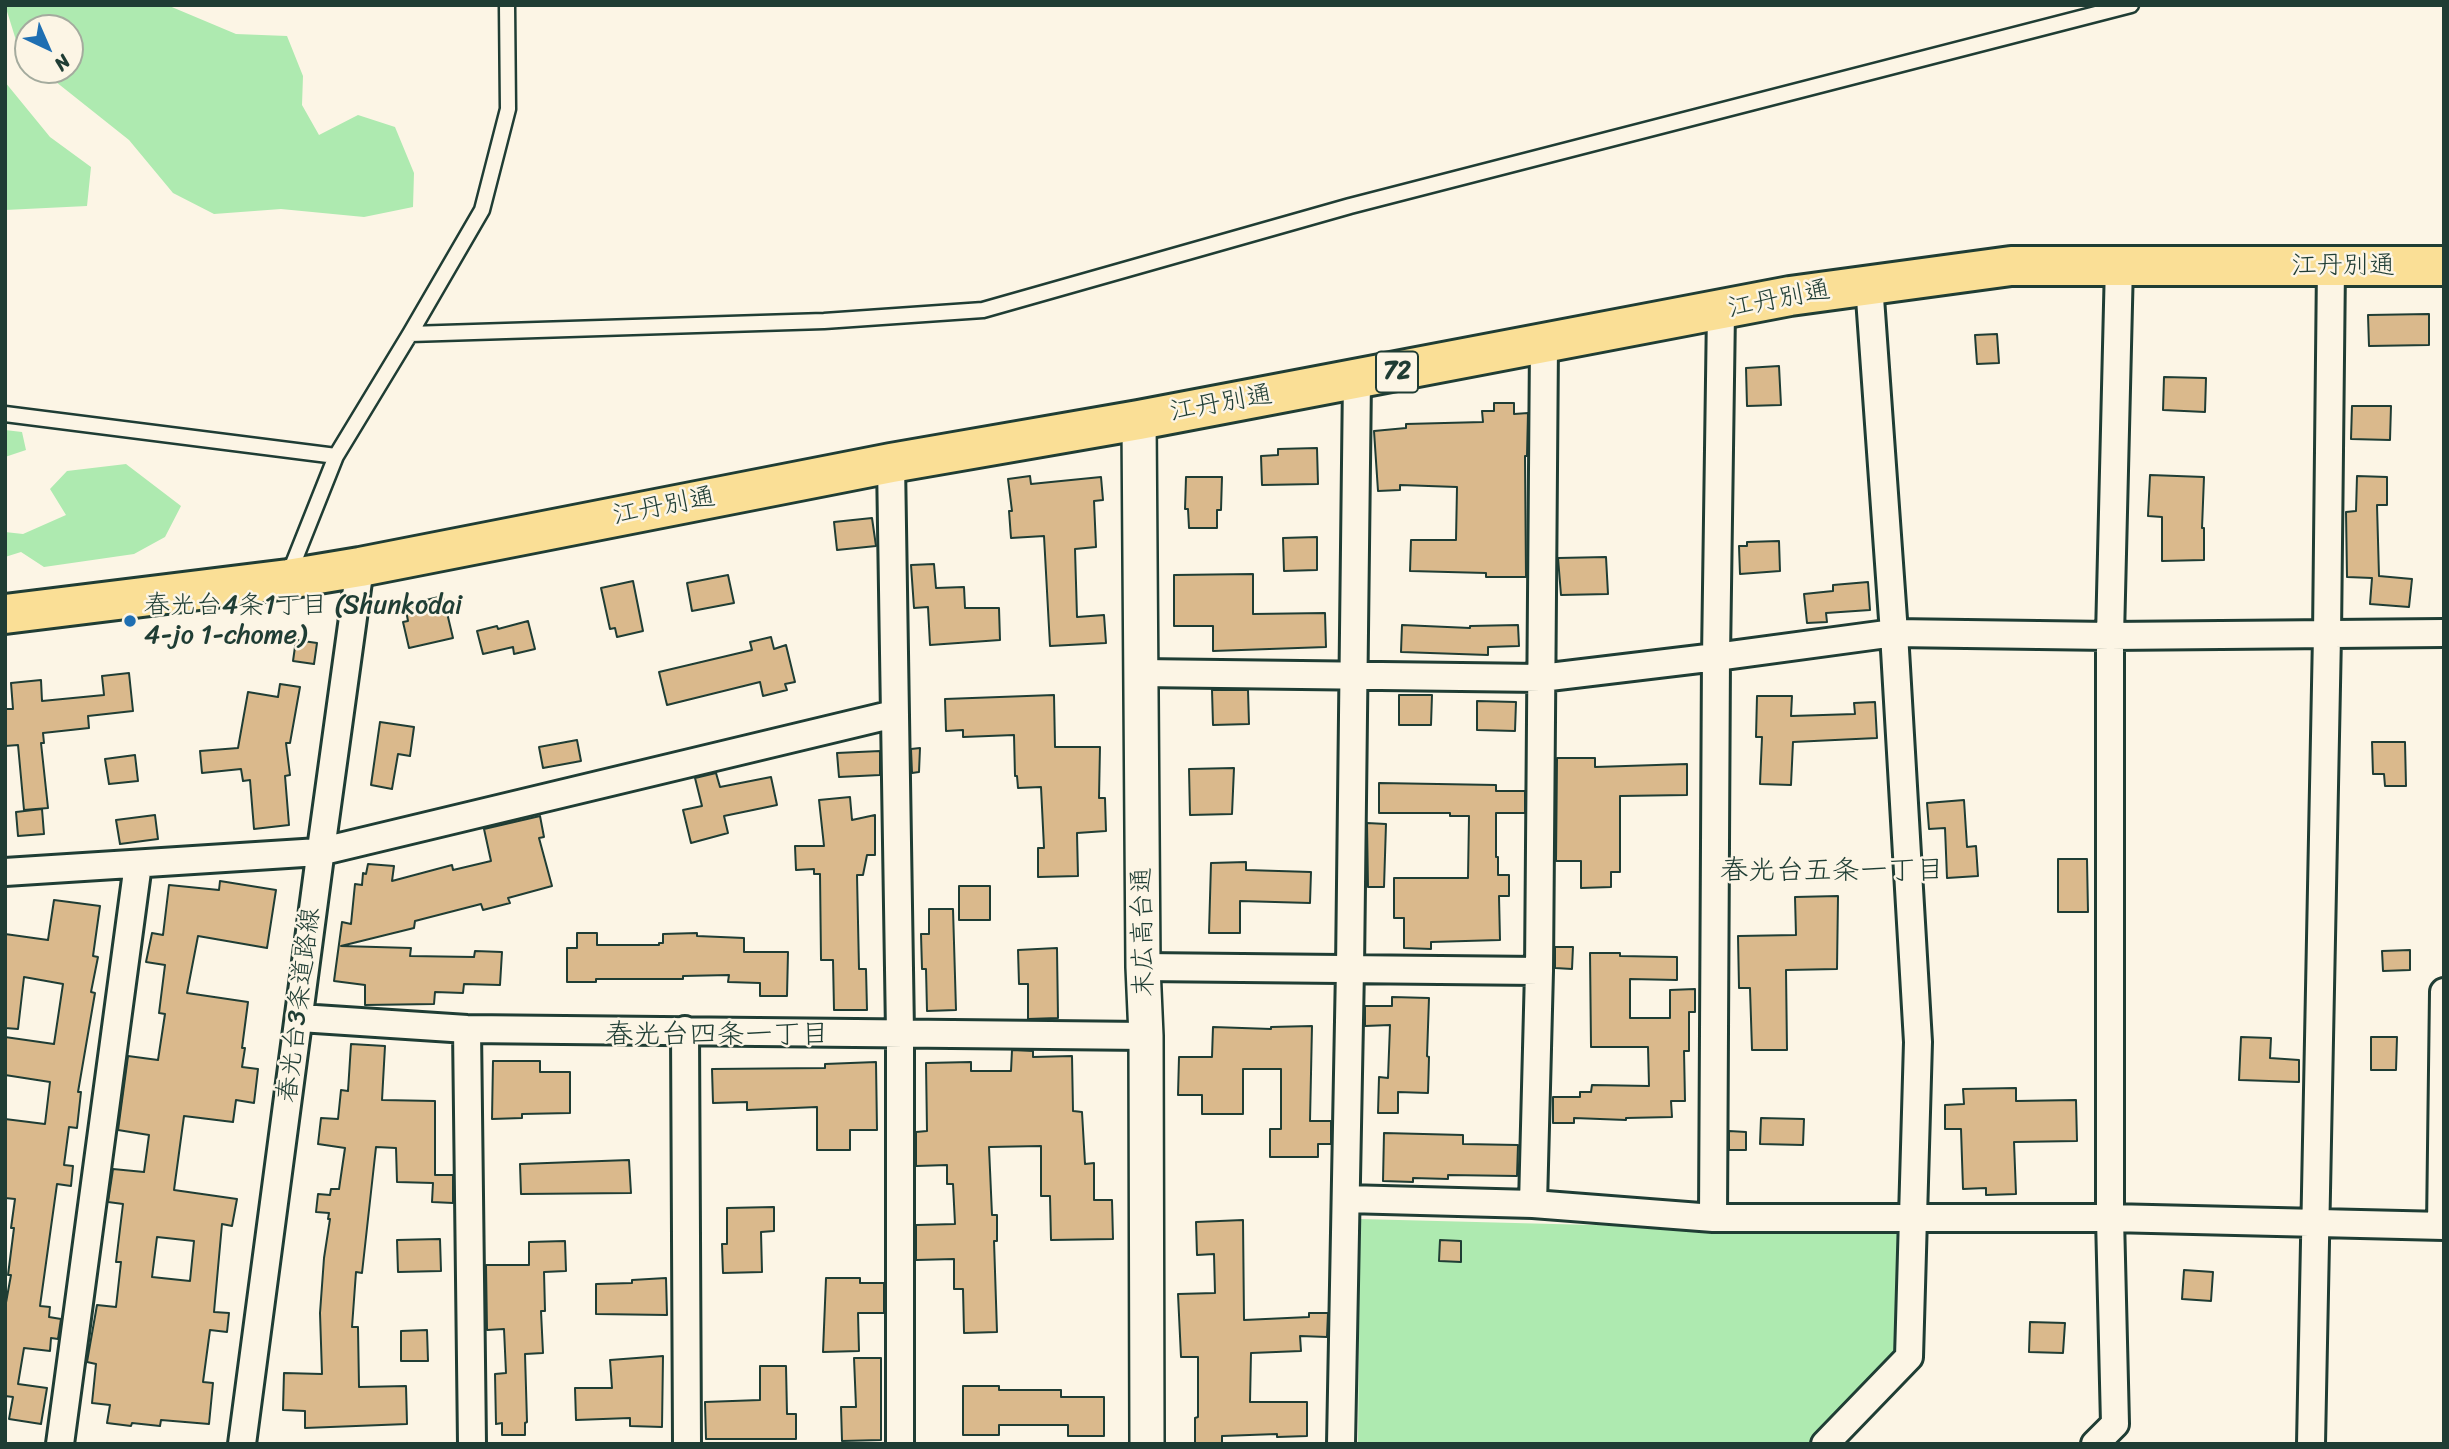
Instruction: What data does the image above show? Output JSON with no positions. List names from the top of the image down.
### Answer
{
  "streets": {
    "main road": ["江丹別通", "72"],
    "street": ["末広高台通", "春光台3条道路線"]
  },
  "crossings": [
    ["江丹別通", "末広高台通"],
    ["江丹別通", "春光台3条道路線"]
  ],
  "districts": ["春光台五条一丁目", "春光台四条一丁目"],
  "places": ["春光台4条1丁目 (Shunkodai 4-jo 1-chome)"],
  "north": "bottom right"
}
